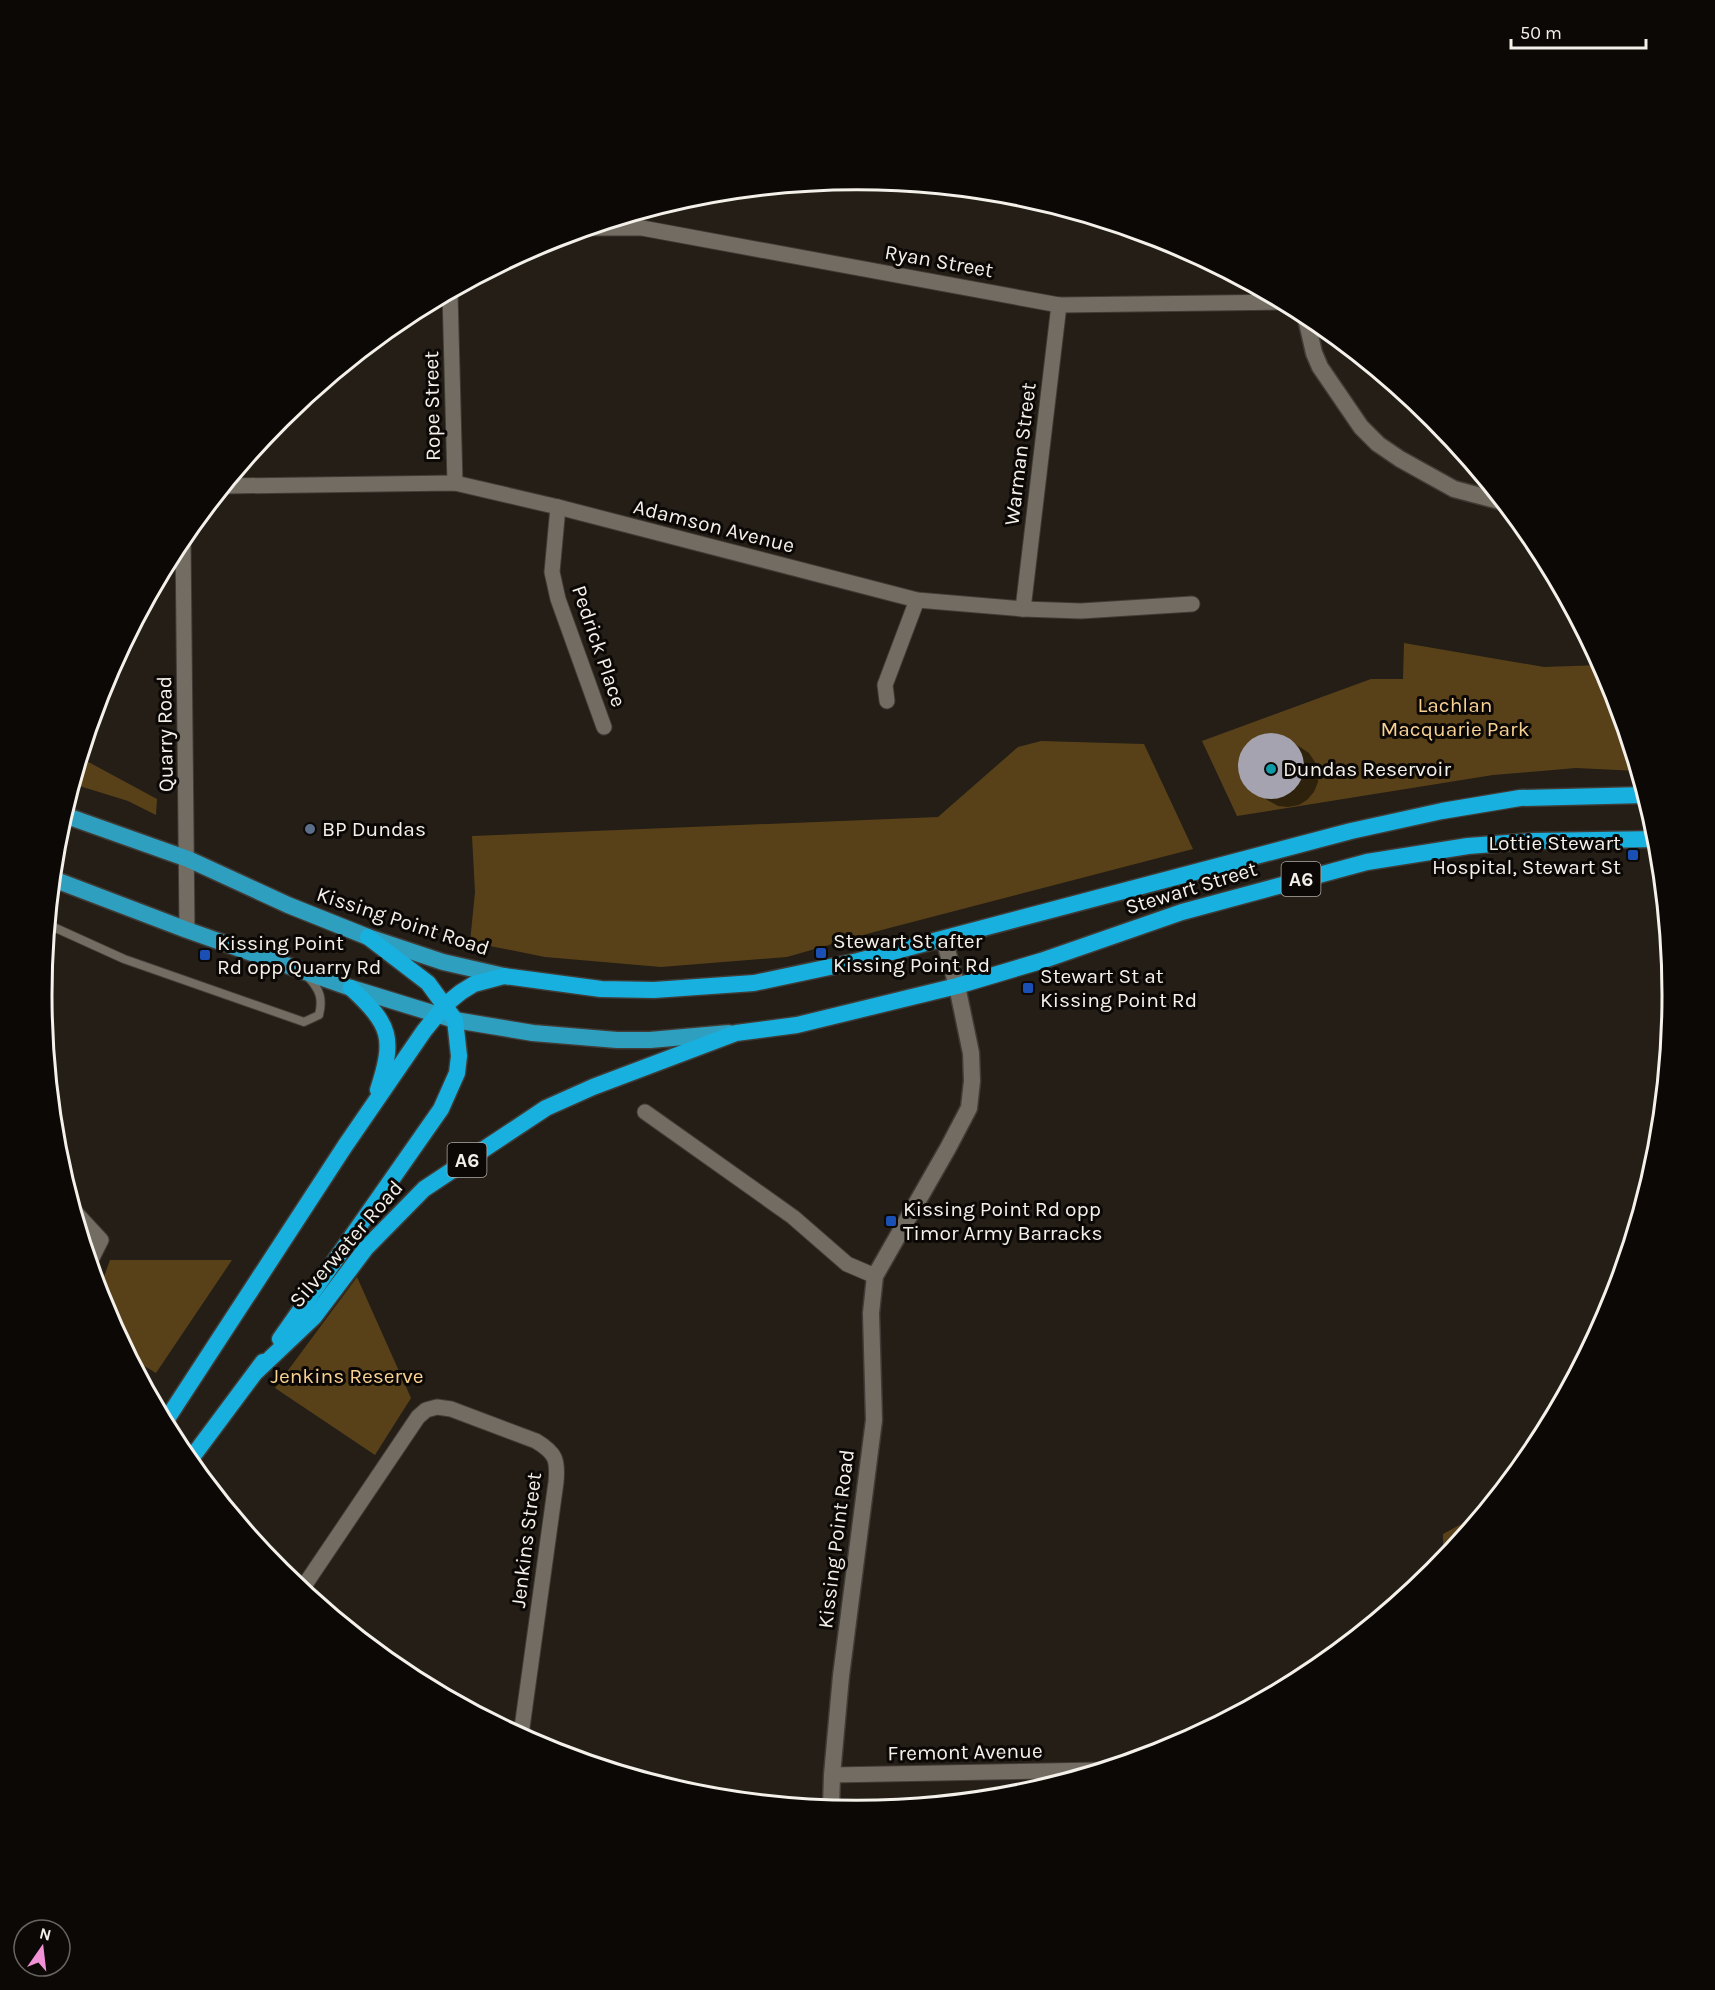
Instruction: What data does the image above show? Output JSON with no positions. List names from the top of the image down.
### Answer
{
  "streets": {
    "highway": [
      "A6",
      "Stewart Street",
      "Kissing Point Road",
      "Silverwater Road"
    ],
    "street": [
      "Ryan Street",
      "Rope Street",
      "Warman Street",
      "Adamson Avenue",
      "Pedrick Place",
      "Quarry Road",
      "Jenkins Street",
      "Fremont Avenue"
    ]
  },
  "crossings": [
    ["Ryan Street", "Warman Street"],
    ["Rope Street", "Adamson Avenue"],
    ["Warman Street", "Adamson Avenue"],
    ["Adamson Avenue", "Pedrick Place"],
    ["Quarry Road", "Kissing Point Road"],
    ["A6", "Stewart Street"],
    ["A6", "Kissing Point Road"],
    ["A6", "Silverwater Road"],
    ["Stewart Street", "Kissing Point Road"],
    ["Kissing Point Road", "Silverwater Road"],
    ["Kissing Point Road", "Fremont Avenue"]
  ],
  "parks": ["Lachlan Macquarie Park", "Jenkins Reserve"],
  "places": {
    "other": ["Dundas Reservoir", "BP Dundas"],
    "transit": [
      "Lottie Stewart Hospital, Stewart St",
      "Stewart St after Kissing Point Rd",
      "Kissing Point Rd opp Quarry Rd",
      "Stewart St at Kissing Point Rd",
      "Kissing Point Rd opp Timor Army Barracks"
    ]
  },
  "scale_bar": "50 m",
  "north": "top"
}
